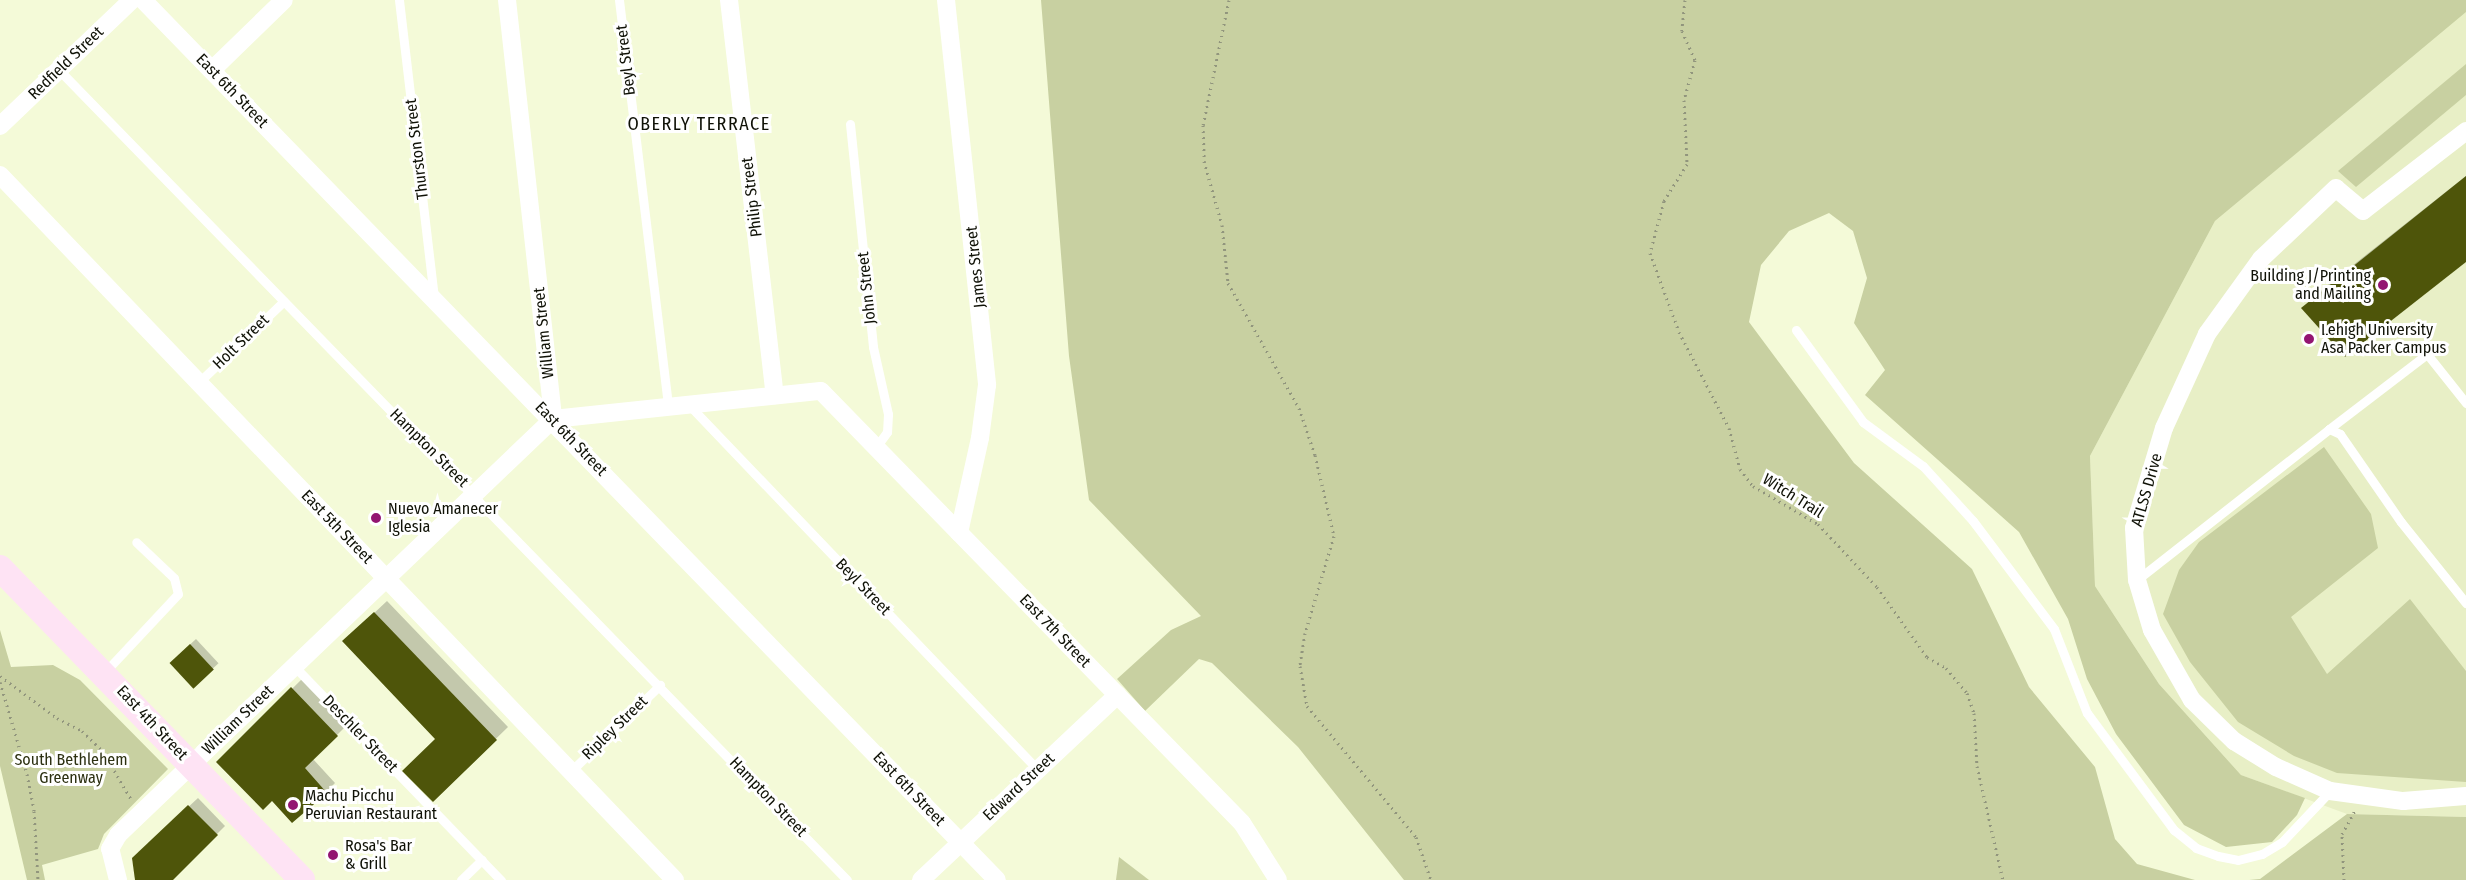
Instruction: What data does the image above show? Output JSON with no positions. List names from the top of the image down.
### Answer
{
  "streets": {
    "main road": ["East 4th Street"],
    "street": [
      "Redfield Street",
      "East 6th Street",
      "Philip Street",
      "James Street",
      "William Street",
      "ATLSS Drive",
      "East 5th Street",
      "East 7th Street",
      "Edward Street"
    ],
    "lane": [
      "Beyl Street",
      "Thurston Street",
      "John Street",
      "Holt Street",
      "Hampton Street",
      "Ripley Street",
      "Deschler Street"
    ],
    "path": ["Witch Trail"]
  },
  "crossings": [
    ["Beyl Street", "Edward Street"],
    ["Redfield Street", "Hampton Street"],
    ["East 6th Street", "Thurston Street"],
    ["East 6th Street", "William Street"],
    ["East 6th Street", "Edward Street"],
    ["Philip Street", "East 7th Street"],
    ["James Street", "East 7th Street"],
    ["John Street", "East 7th Street"],
    ["William Street", "Hampton Street"],
    ["William Street", "East 5th Street"],
    ["William Street", "East 4th Street"],
    ["William Street", "Deschler Street"],
    ["Holt Street", "Hampton Street"],
    ["Holt Street", "East 5th Street"],
    ["Hampton Street", "Ripley Street"],
    ["East 5th Street", "Ripley Street"],
    ["East 7th Street", "Edward Street"]
  ],
  "districts": ["OBERLY TERRACE"],
  "parks": ["South Bethlehem Greenway"],
  "places": [
    "Building J/Printing and Mailing",
    "Lehigh University Asa Packer Campus",
    "Nuevo Amanecer Iglesia",
    "Machu Picchu Peruvian Restaurant",
    "Rosa's Bar & Grill"
  ]
}
